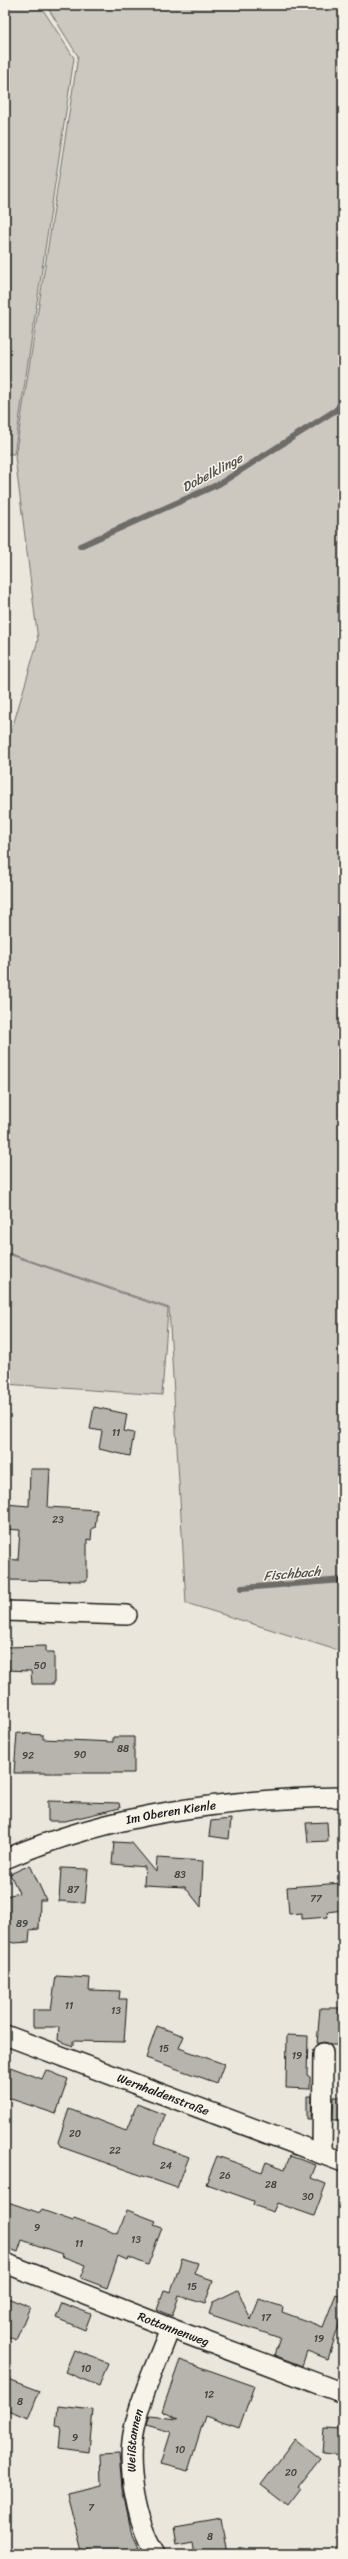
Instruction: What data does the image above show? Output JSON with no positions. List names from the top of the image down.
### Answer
{
  "streets": {
    "street": [
      "Im Oberen Kienle",
      "Wernhaldenstraße",
      "Rottannenweg",
      "Weißtannen"
    ]
  },
  "crossings": [
    ["Rottannenweg", "Weißtannen"]
  ],
  "water": ["Dobelklinge", "Fischbach"],
  "house_numbers": [
    "11",
    "23",
    "50",
    "88",
    "90",
    "92",
    "83",
    "87",
    "77",
    "89",
    "11",
    "13",
    "15",
    "19",
    "20",
    "22",
    "24",
    "26",
    "28",
    "30",
    "9",
    "13",
    "11",
    "15",
    "17",
    "19",
    "10",
    "12",
    "8",
    "9",
    "10",
    "20",
    "7",
    "8"
  ]
}
